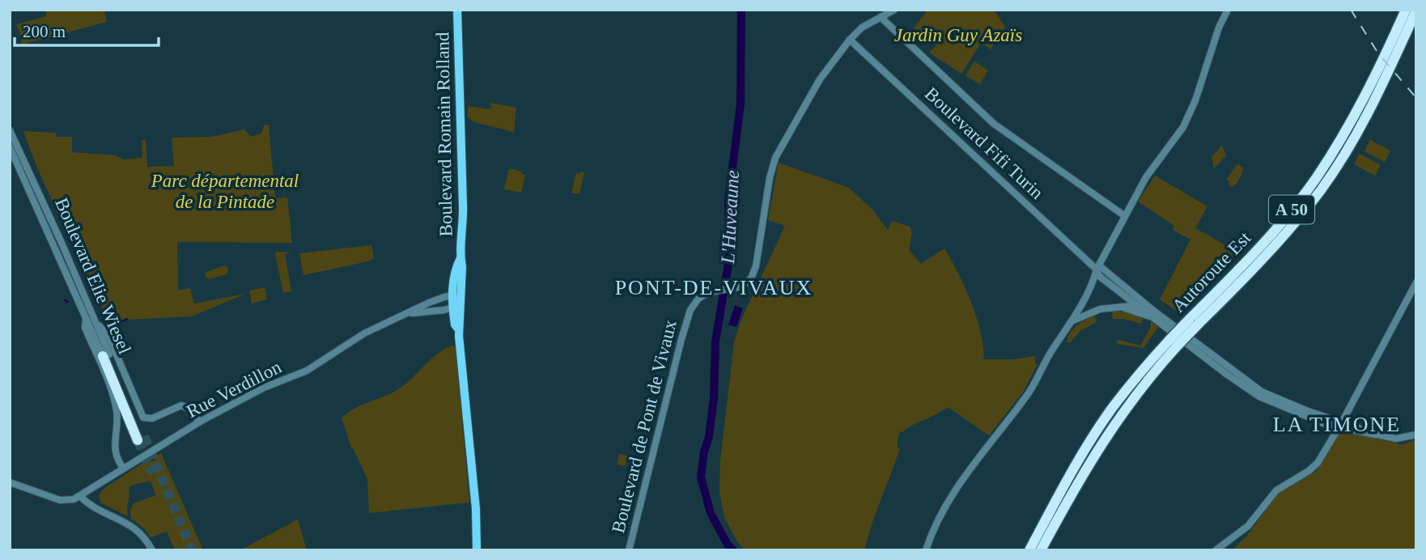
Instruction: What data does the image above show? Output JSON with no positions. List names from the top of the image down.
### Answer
{
  "streets": {
    "highway": ["A 50", "Autoroute Est", "Boulevard Elie Wiesel"],
    "main road": ["Boulevard Romain Rolland"],
    "street": ["Boulevard Fifi Turin", "Rue Verdillon", "Boulevard de Pont de Vivaux"]
  },
  "crossings": [
    ["Boulevard Romain Rolland", "Rue Verdillon"],
    ["Boulevard Fifi Turin", "Boulevard de Pont de Vivaux"]
  ],
  "districts": ["PONT-DE-VIVAUX", "LA TIMONE"],
  "water": ["L'Huveaune"],
  "parks": ["Jardin Guy Azaïs", "Parc départemental de la Pintade"],
  "scale_bar": "200 m"
}
